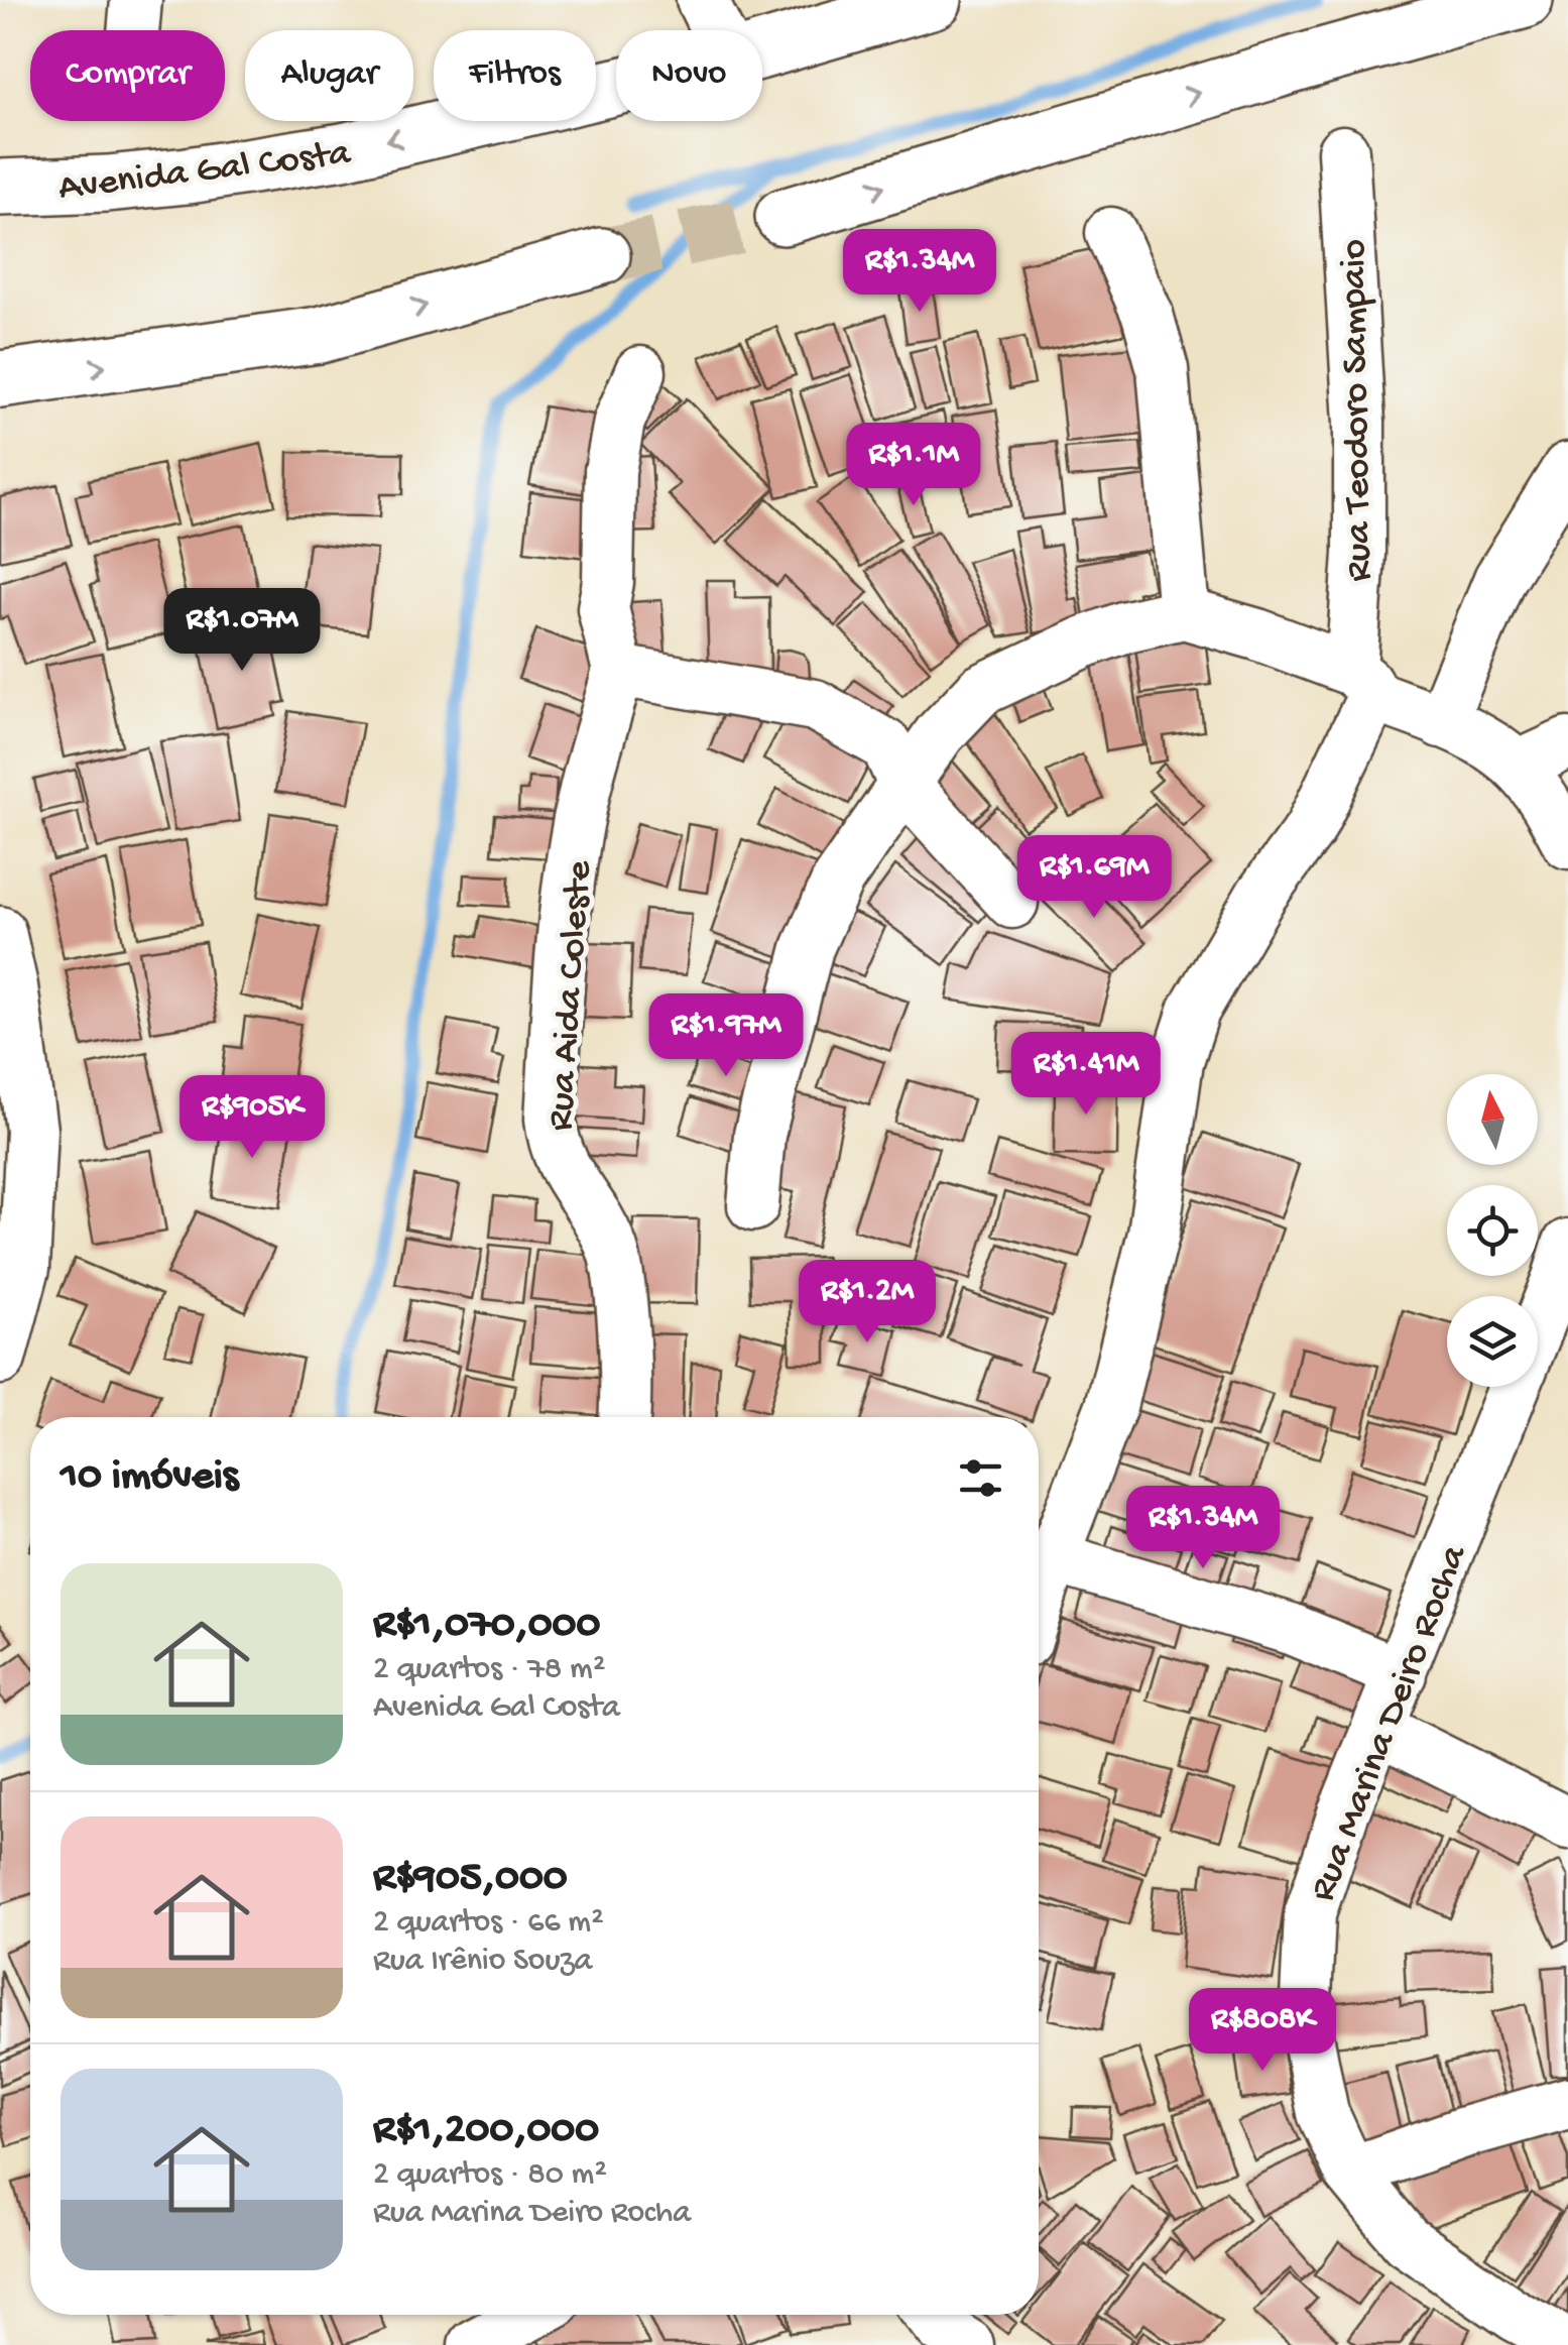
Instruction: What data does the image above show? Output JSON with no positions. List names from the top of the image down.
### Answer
{
  "streets": {
    "main road": ["Avenida Gal Costa"],
    "street": ["Rua Teodoro Sampaio", "Rua Aida Coleste", "Rua Marina Deiro Rocha"]
  },
  "north": "top",
  "page": {
    "chip": [
      "Comprar",
      "Alugar",
      "Filtros",
      "Novo"
    ],
    "price": [
      "R$1.34M",
      "R$1.1M",
      "R$1.07M",
      "R$1.69M",
      "R$1.97M",
      "R$1.41M",
      "R$905K",
      "R$1.2M",
      "R$1.34M",
      "R$808K"
    ],
    "heading": "10 imóveis",
    "list": [
      {
        "name": "R$1,070,000",
        "note": "2 quartos · 78 m² · Avenida Gal Costa"
      },
      {
        "name": "R$905,000",
        "note": "2 quartos · 66 m² · Rua Irênio Souza"
      },
      {
        "name": "R$1,200,000",
        "note": "2 quartos · 80 m² · Rua Marina Deiro Rocha"
      }
    ]
  }
}
